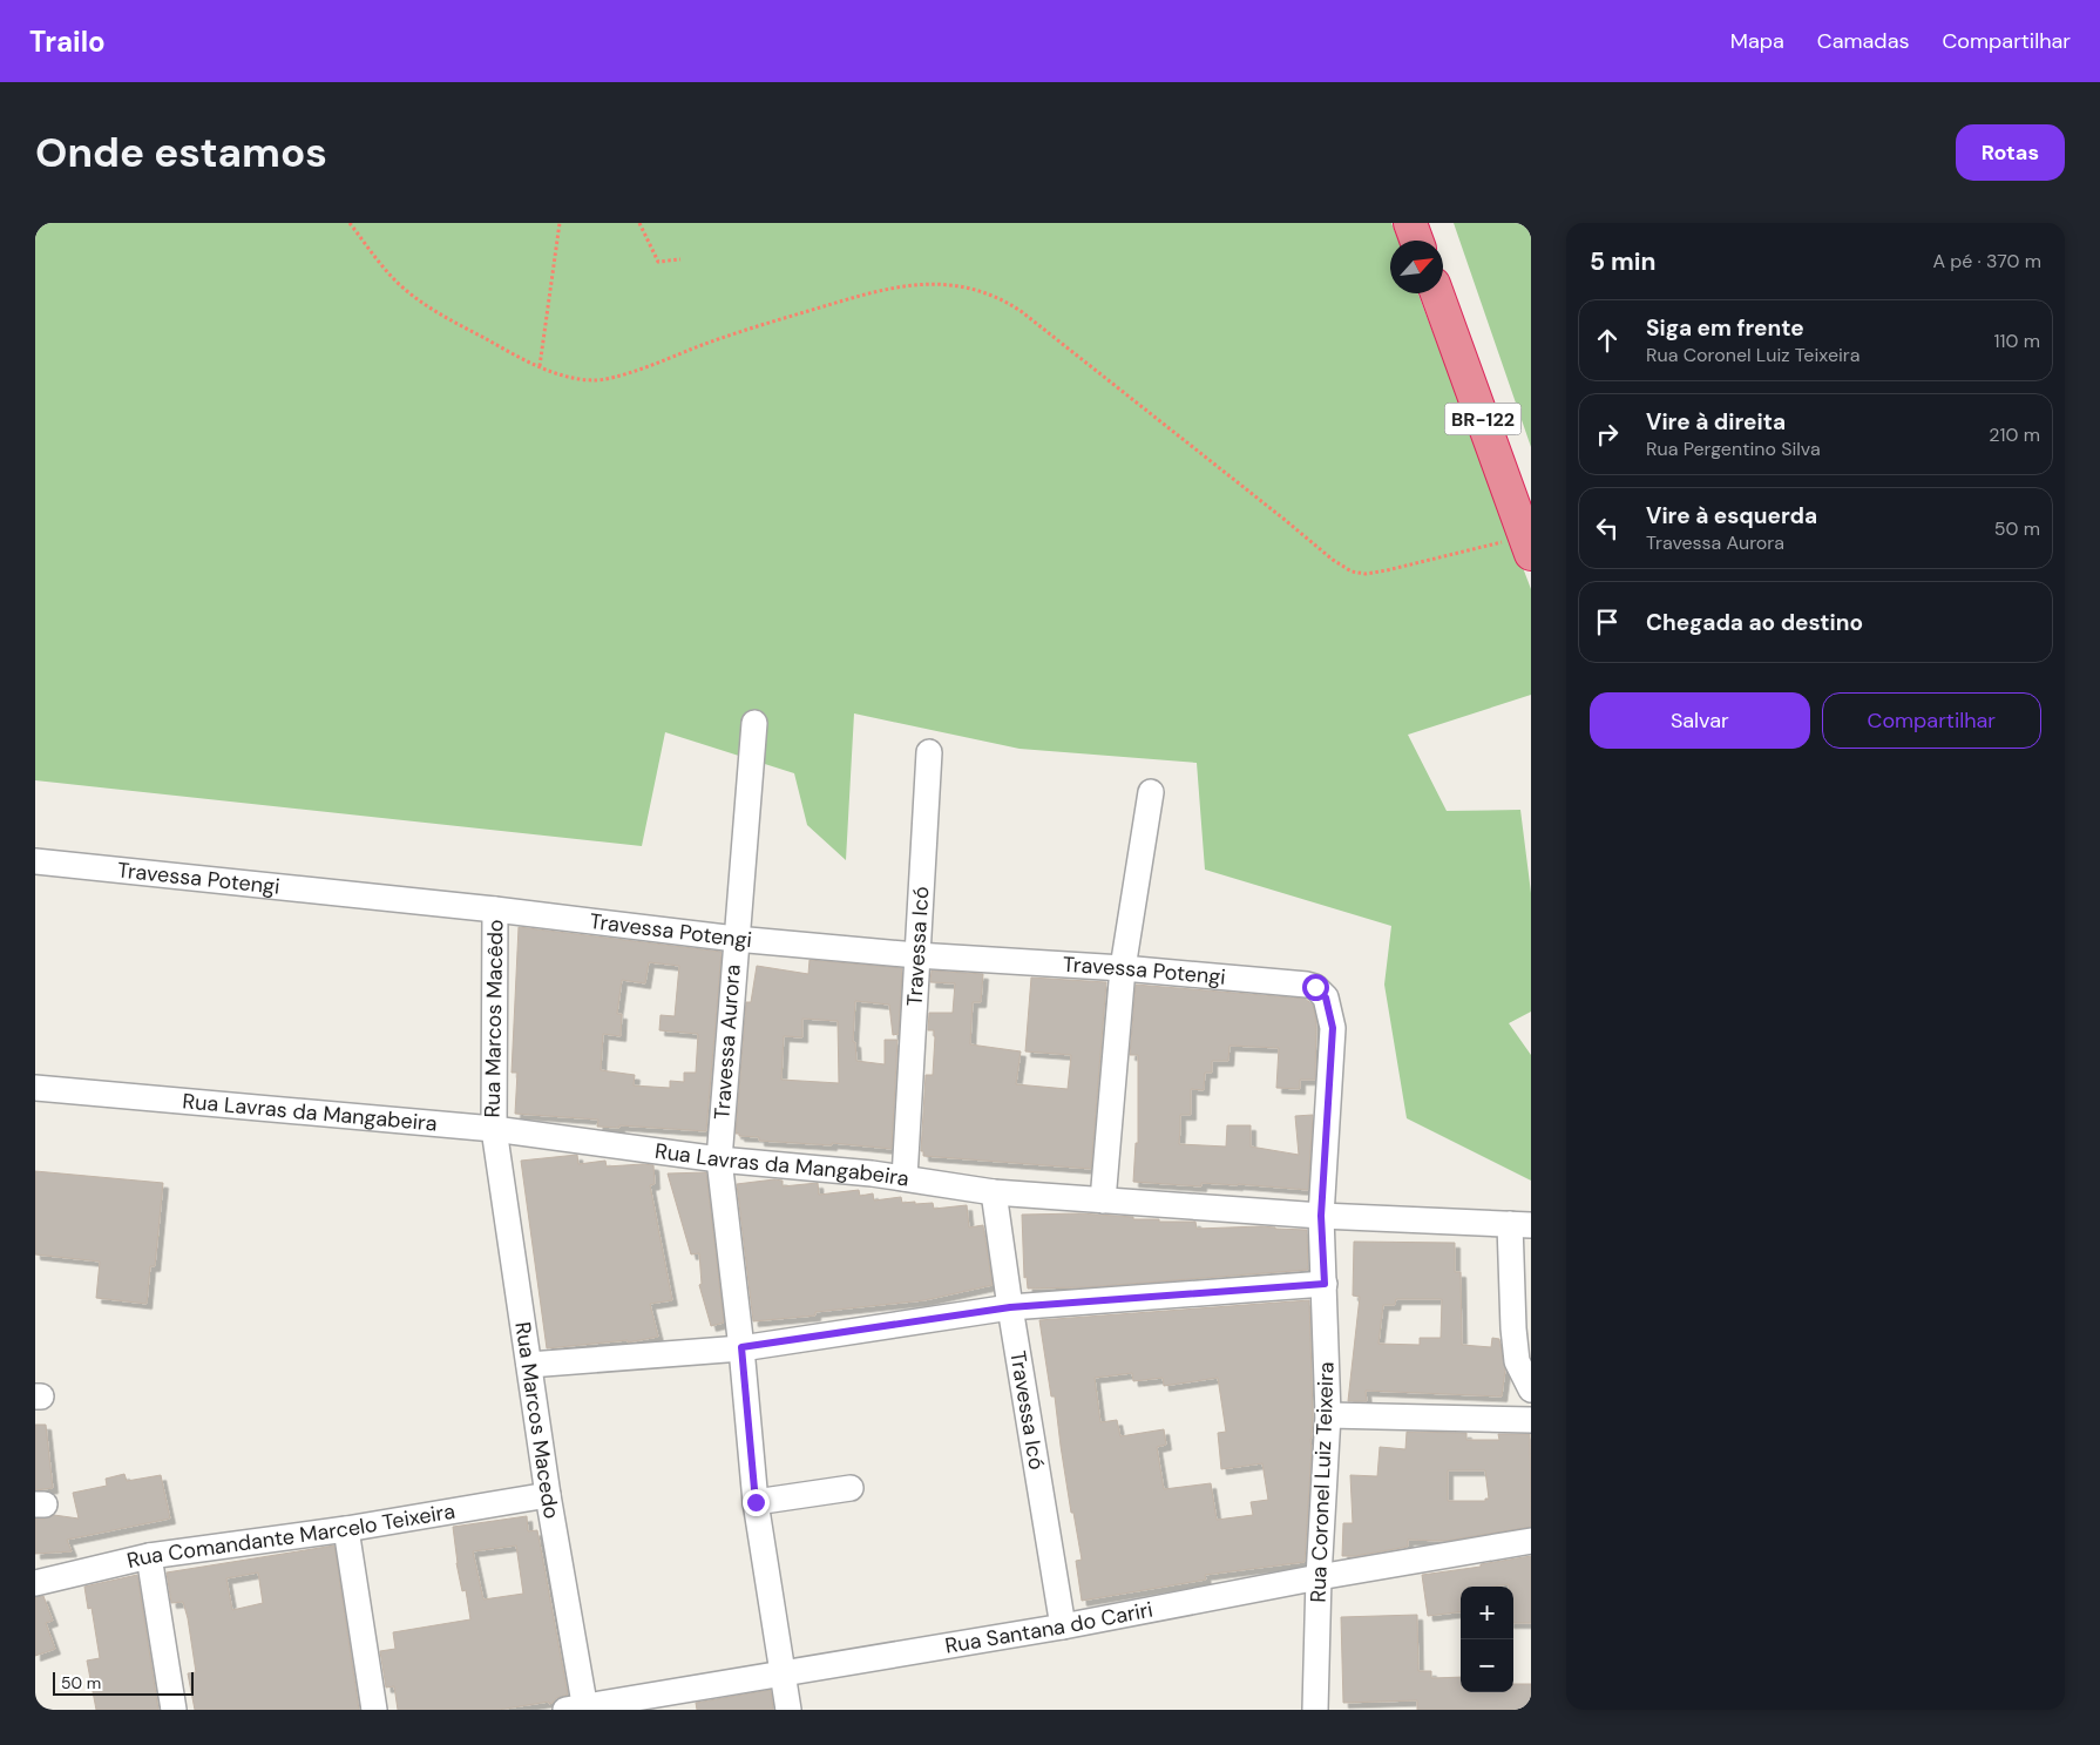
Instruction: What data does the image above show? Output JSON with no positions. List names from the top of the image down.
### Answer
{
  "streets": {
    "highway": ["BR-122"],
    "street": [
      "Travessa Potengi",
      "Travessa Icó",
      "Rua Marcos Macêdo",
      "Travessa Aurora",
      "Rua Lavras da Mangabeira",
      "Rua Marcos Macedo",
      "Rua Coronel Luiz Teixeira",
      "Rua Comandante Marcelo Teixeira",
      "Rua Santana do Cariri"
    ]
  },
  "crossings": [
    ["Travessa Potengi", "Travessa Icó"],
    ["Travessa Potengi", "Rua Marcos Macêdo"],
    ["Travessa Potengi", "Travessa Aurora"],
    ["Travessa Potengi", "Rua Coronel Luiz Teixeira"],
    ["Travessa Icó", "Rua Lavras da Mangabeira"],
    ["Travessa Icó", "Rua Santana do Cariri"],
    ["Rua Marcos Macêdo", "Rua Lavras da Mangabeira"],
    ["Rua Marcos Macêdo", "Rua Marcos Macedo"],
    ["Travessa Aurora", "Rua Lavras da Mangabeira"],
    ["Travessa Aurora", "Rua Santana do Cariri"],
    ["Rua Lavras da Mangabeira", "Rua Marcos Macedo"],
    ["Rua Lavras da Mangabeira", "Rua Coronel Luiz Teixeira"],
    ["Rua Marcos Macedo", "Rua Comandante Marcelo Teixeira"],
    ["Rua Marcos Macedo", "Rua Santana do Cariri"],
    ["Rua Coronel Luiz Teixeira", "Rua Santana do Cariri"]
  ],
  "scale_bar": "50 m",
  "north": "top right",
  "page": {
    "header": "Trailo",
    "nav": ["Mapa", "Camadas", "Compartilhar"],
    "buttons": [
      "Rotas",
      ["Salvar", "Compartilhar"]
    ],
    "title": "Onde estamos",
    "heading": ["5 min", "A pé · 370 m"],
    "list": [
      ["Siga em frente", "Rua Coronel Luiz Teixeira", "110 m"],
      ["Vire à direita", "Rua Pergentino Silva", "210 m"],
      ["Vire à esquerda", "Travessa Aurora", "50 m"],
      "Chegada ao destino"
    ],
    "map_buttons": ["+", "−"],
    "scale": "50 m"
  }
}
